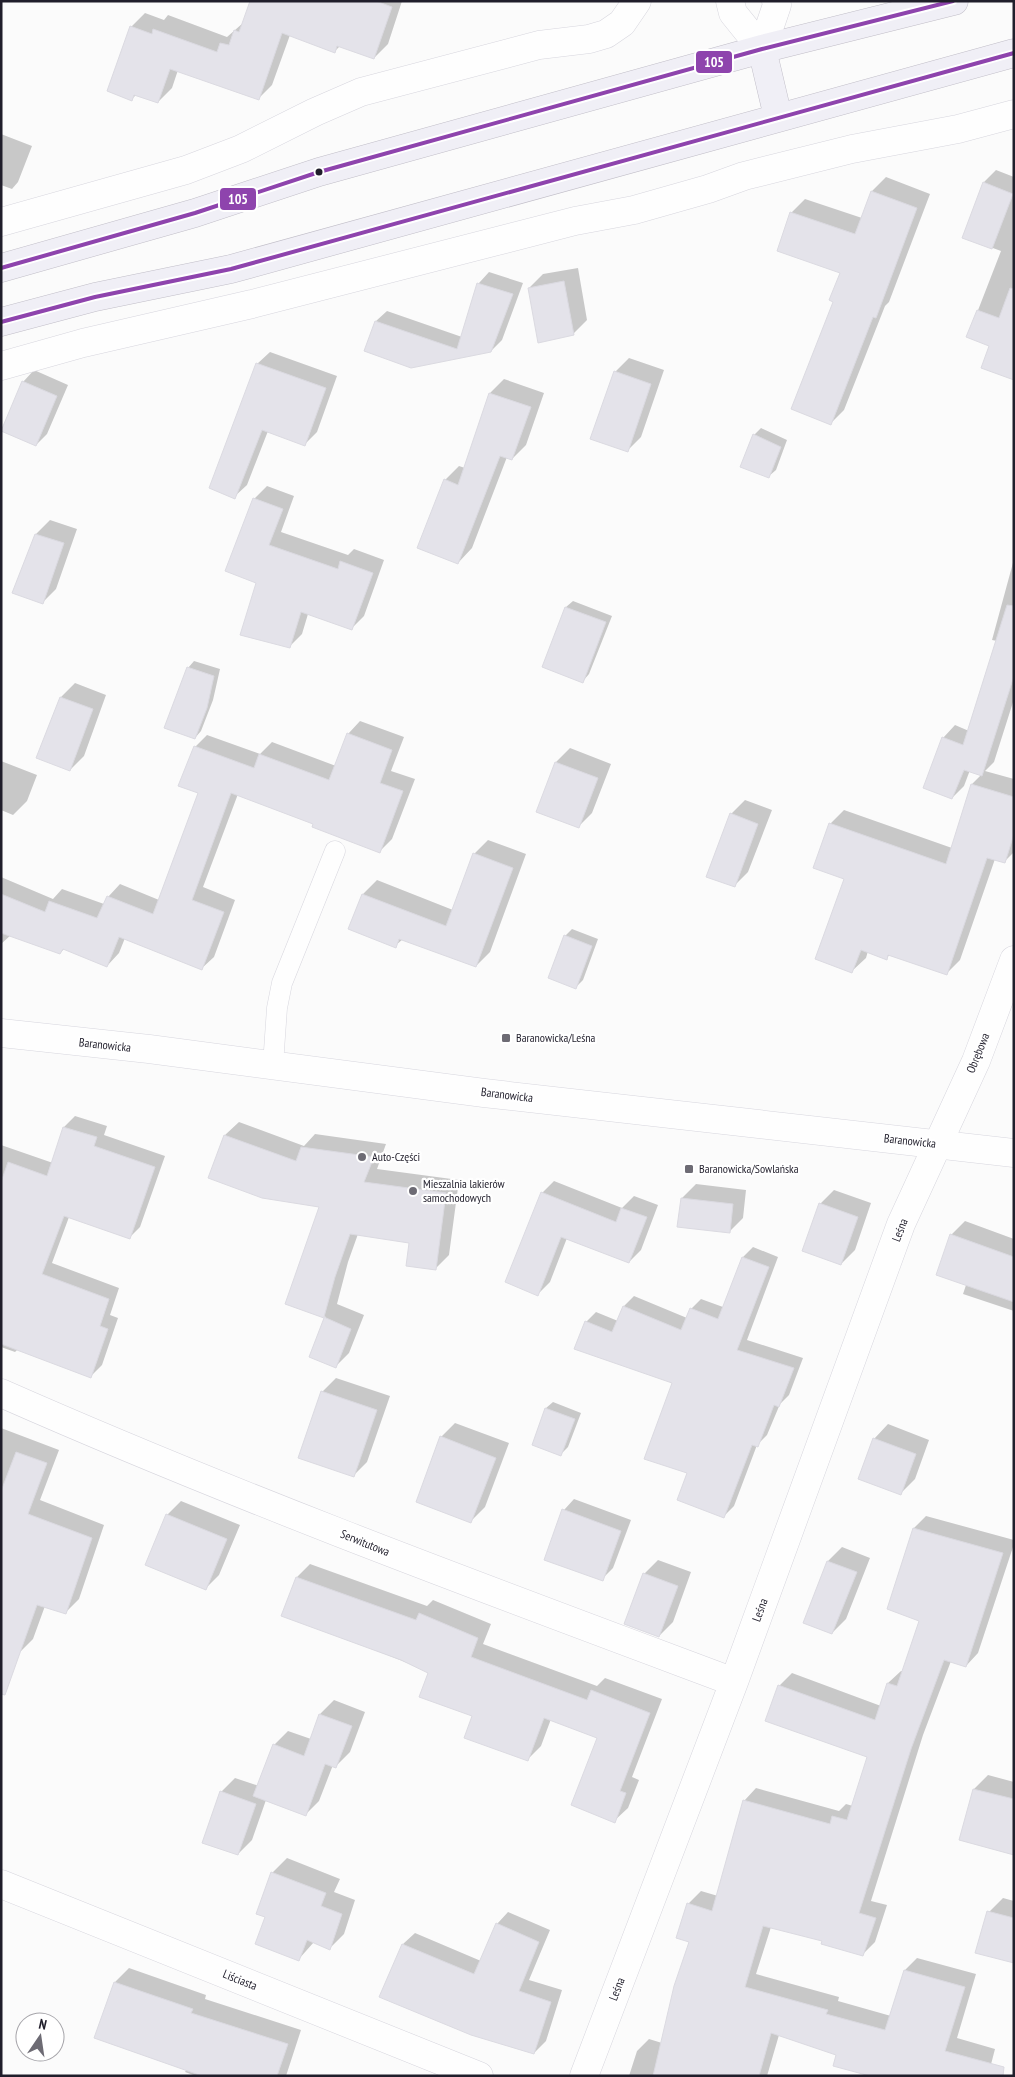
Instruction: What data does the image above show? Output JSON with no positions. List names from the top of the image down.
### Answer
{
  "streets": {
    "street": [
      "Baranowicka",
      "Obrębowa",
      "Leśna",
      "Serwitutowa",
      "Liściasta"
    ]
  },
  "crossings": [
    ["Baranowicka", "Obrębowa"],
    ["Baranowicka", "Leśna"],
    ["Obrębowa", "Leśna"],
    ["Leśna", "Serwitutowa"]
  ],
  "places": {
    "transit": ["Baranowicka/Leśna", "Baranowicka/Sowlańska"],
    "other": ["Auto-Części", "Mieszalnia lakierów samochodowych"]
  },
  "lines": ["transit line 105"],
  "north": "top"
}
